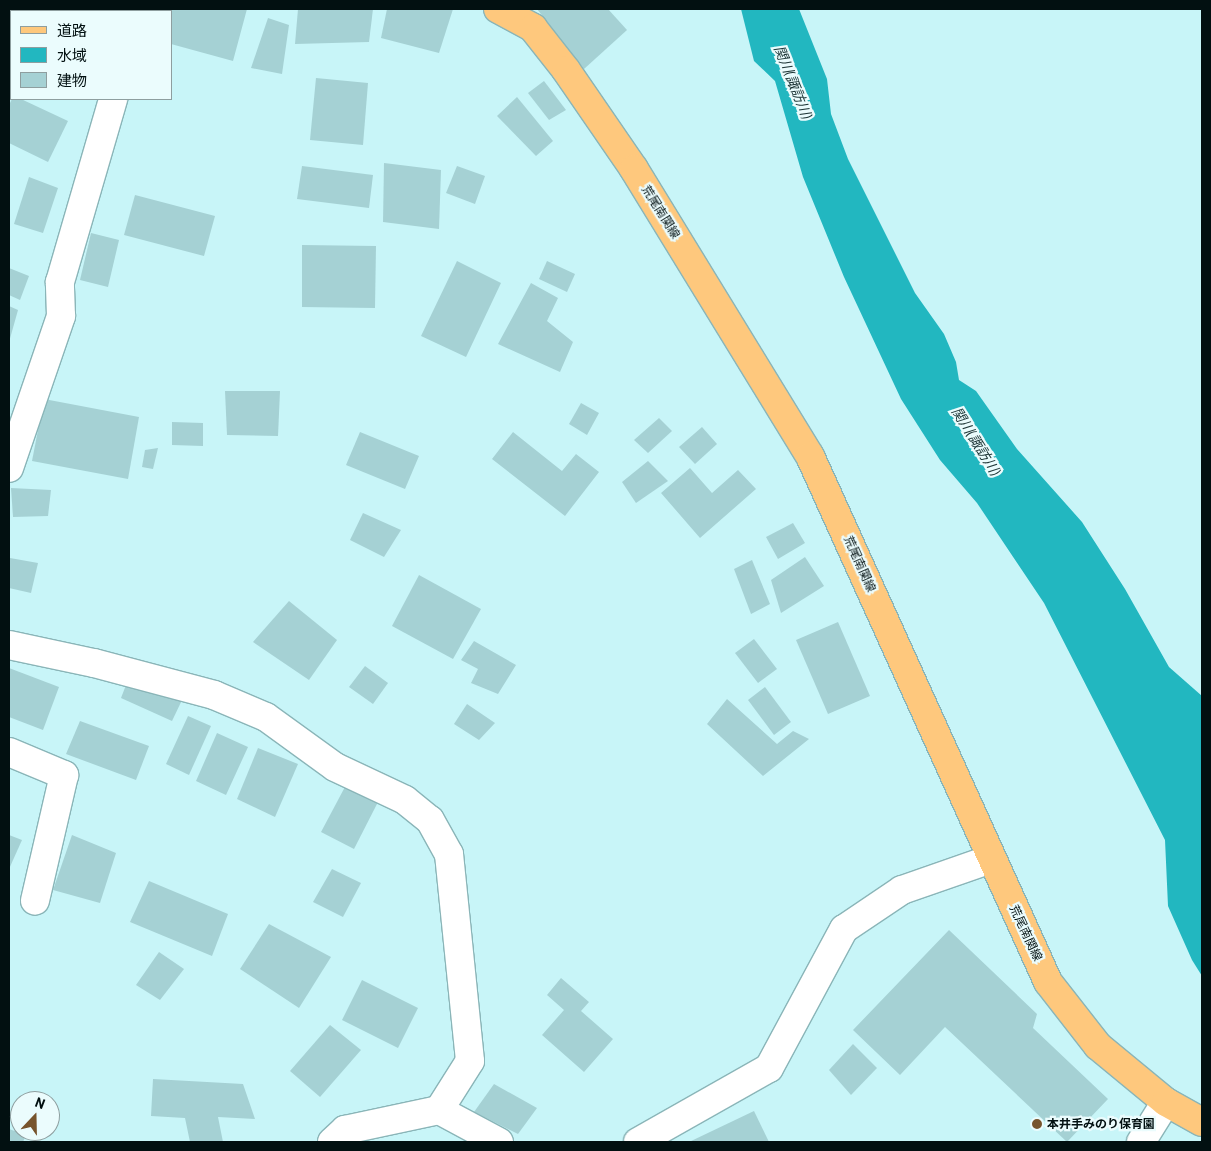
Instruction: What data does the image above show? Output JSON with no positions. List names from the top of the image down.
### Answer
{
  "streets": {
    "main road": ["荒尾南関線"]
  },
  "water": ["関川(諏訪川)"],
  "places": ["本井手みのり保育園"],
  "legend": ["道路", "水域", "建物"],
  "north": "top"
}
